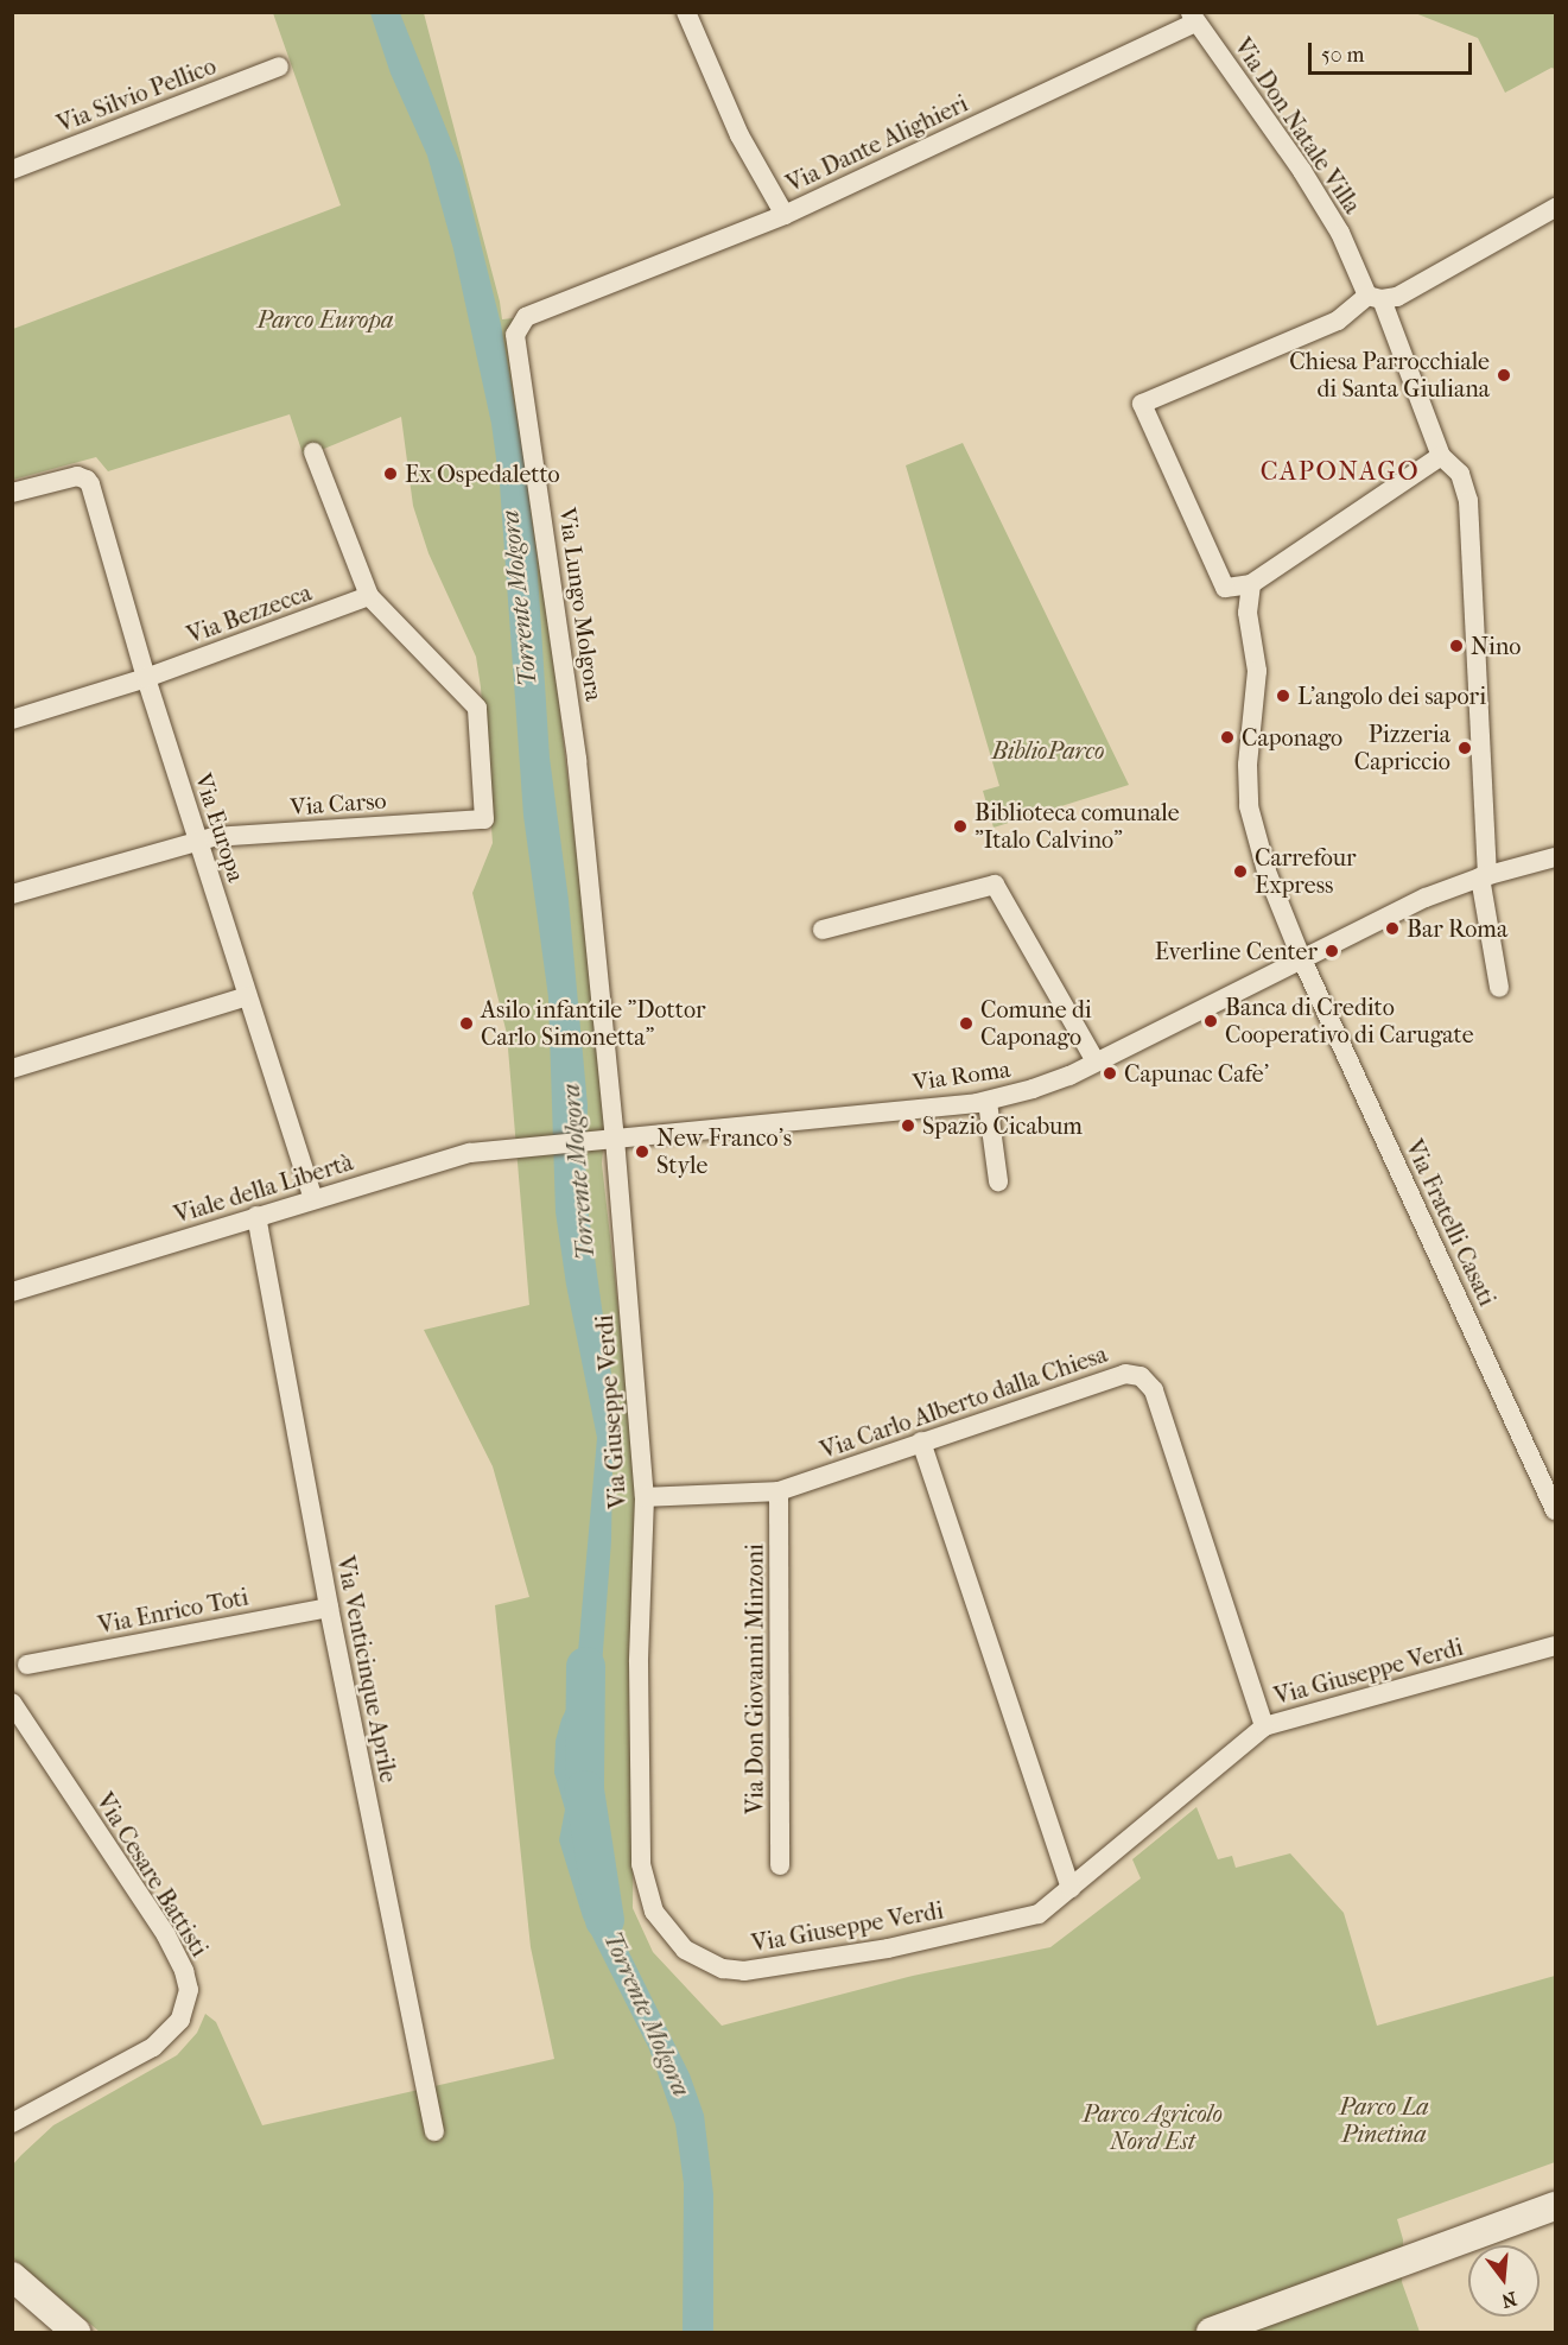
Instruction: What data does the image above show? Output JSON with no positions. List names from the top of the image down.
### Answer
{
  "streets": {
    "street": [
      "Via Silvio Pellico",
      "Via Don Natale Villa",
      "Via Dante Alighieri",
      "Via Lungo Molgora",
      "Via Bezzecca",
      "Via Carso",
      "Via Europa",
      "Via Roma",
      "Viale della Libertà",
      "Via Fratelli Casati",
      "Via Carlo Alberto dalla Chiesa",
      "Via Giuseppe Verdi",
      "Via Enrico Toti",
      "Via Venticinque Aprile",
      "Via Don Giovanni Minzoni",
      "Via Cesare Battisti"
    ]
  },
  "crossings": [
    ["Via Don Natale Villa", "Via Dante Alighieri"],
    ["Via Don Natale Villa", "Via Roma"],
    ["Via Dante Alighieri", "Via Lungo Molgora"],
    ["Via Lungo Molgora", "Via Roma"],
    ["Via Lungo Molgora", "Via Giuseppe Verdi"],
    ["Via Bezzecca", "Via Carso"],
    ["Via Bezzecca", "Via Europa"],
    ["Via Carso", "Via Europa"],
    ["Via Europa", "Viale della Libertà"],
    ["Via Roma", "Viale della Libertà"],
    ["Via Roma", "Via Fratelli Casati"],
    ["Via Roma", "Via Giuseppe Verdi"],
    ["Viale della Libertà", "Via Venticinque Aprile"],
    ["Via Carlo Alberto dalla Chiesa", "Via Giuseppe Verdi"],
    ["Via Carlo Alberto dalla Chiesa", "Via Don Giovanni Minzoni"],
    ["Via Enrico Toti", "Via Venticinque Aprile"]
  ],
  "districts": ["CAPONAGO"],
  "water": ["Torrente Molgora"],
  "parks": [
    "Parco Europa",
    "BiblioParco",
    "Parco La Pinetina",
    "Parco Agricolo Nord Est"
  ],
  "places": [
    "Chiesa Parrocchiale di Santa Giuliana",
    "Ex Ospedaletto",
    "Nino",
    "L'angolo dei sapori",
    "Caponago",
    "Pizzeria Capriccio",
    "Biblioteca comunale \"Italo Calvino\"",
    "Carrefour Express",
    "Bar Roma",
    "Everline Center",
    "Banca di Credito Cooperativo di Carugate",
    "Asilo infantile \"Dottor Carlo Simonetta\"",
    "Comune di Caponago",
    "Capunac Cafe'",
    "Spazio Cicabum",
    "New Franco's Style"
  ],
  "scale_bar": "50 m",
  "north": "bottom"
}
